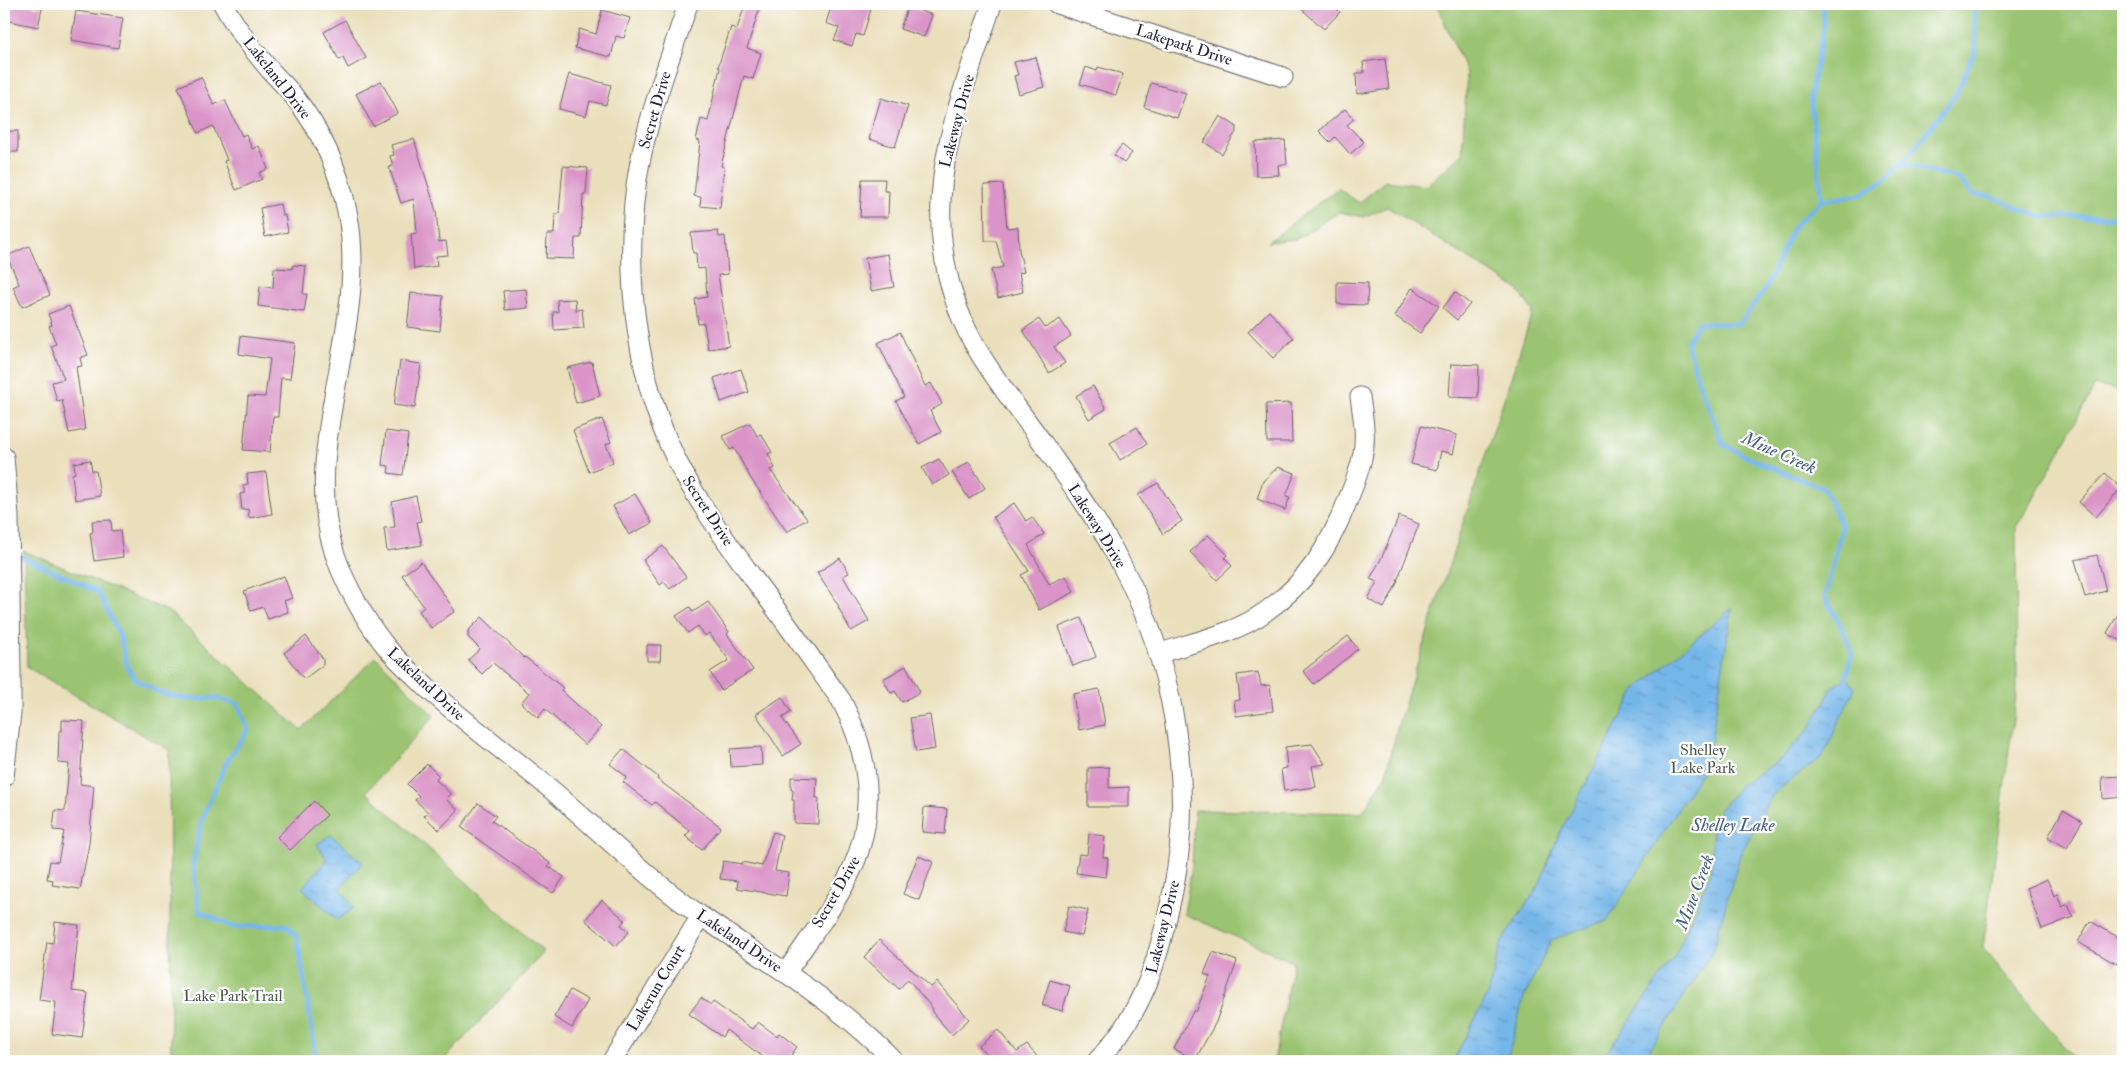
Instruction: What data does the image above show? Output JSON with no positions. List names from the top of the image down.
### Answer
{
  "streets": {
    "street": [
      "Lakepark Drive",
      "Lakeland Drive",
      "Secret Drive",
      "Lakeway Drive",
      "Lakerun Court"
    ]
  },
  "crossings": [
    ["Lakeland Drive", "Secret Drive"],
    ["Lakeland Drive", "Lakerun Court"]
  ],
  "water": ["Mine Creek", "Shelley Lake"],
  "parks": ["Shelley Lake Park", "Lake Park Trail"]
}
